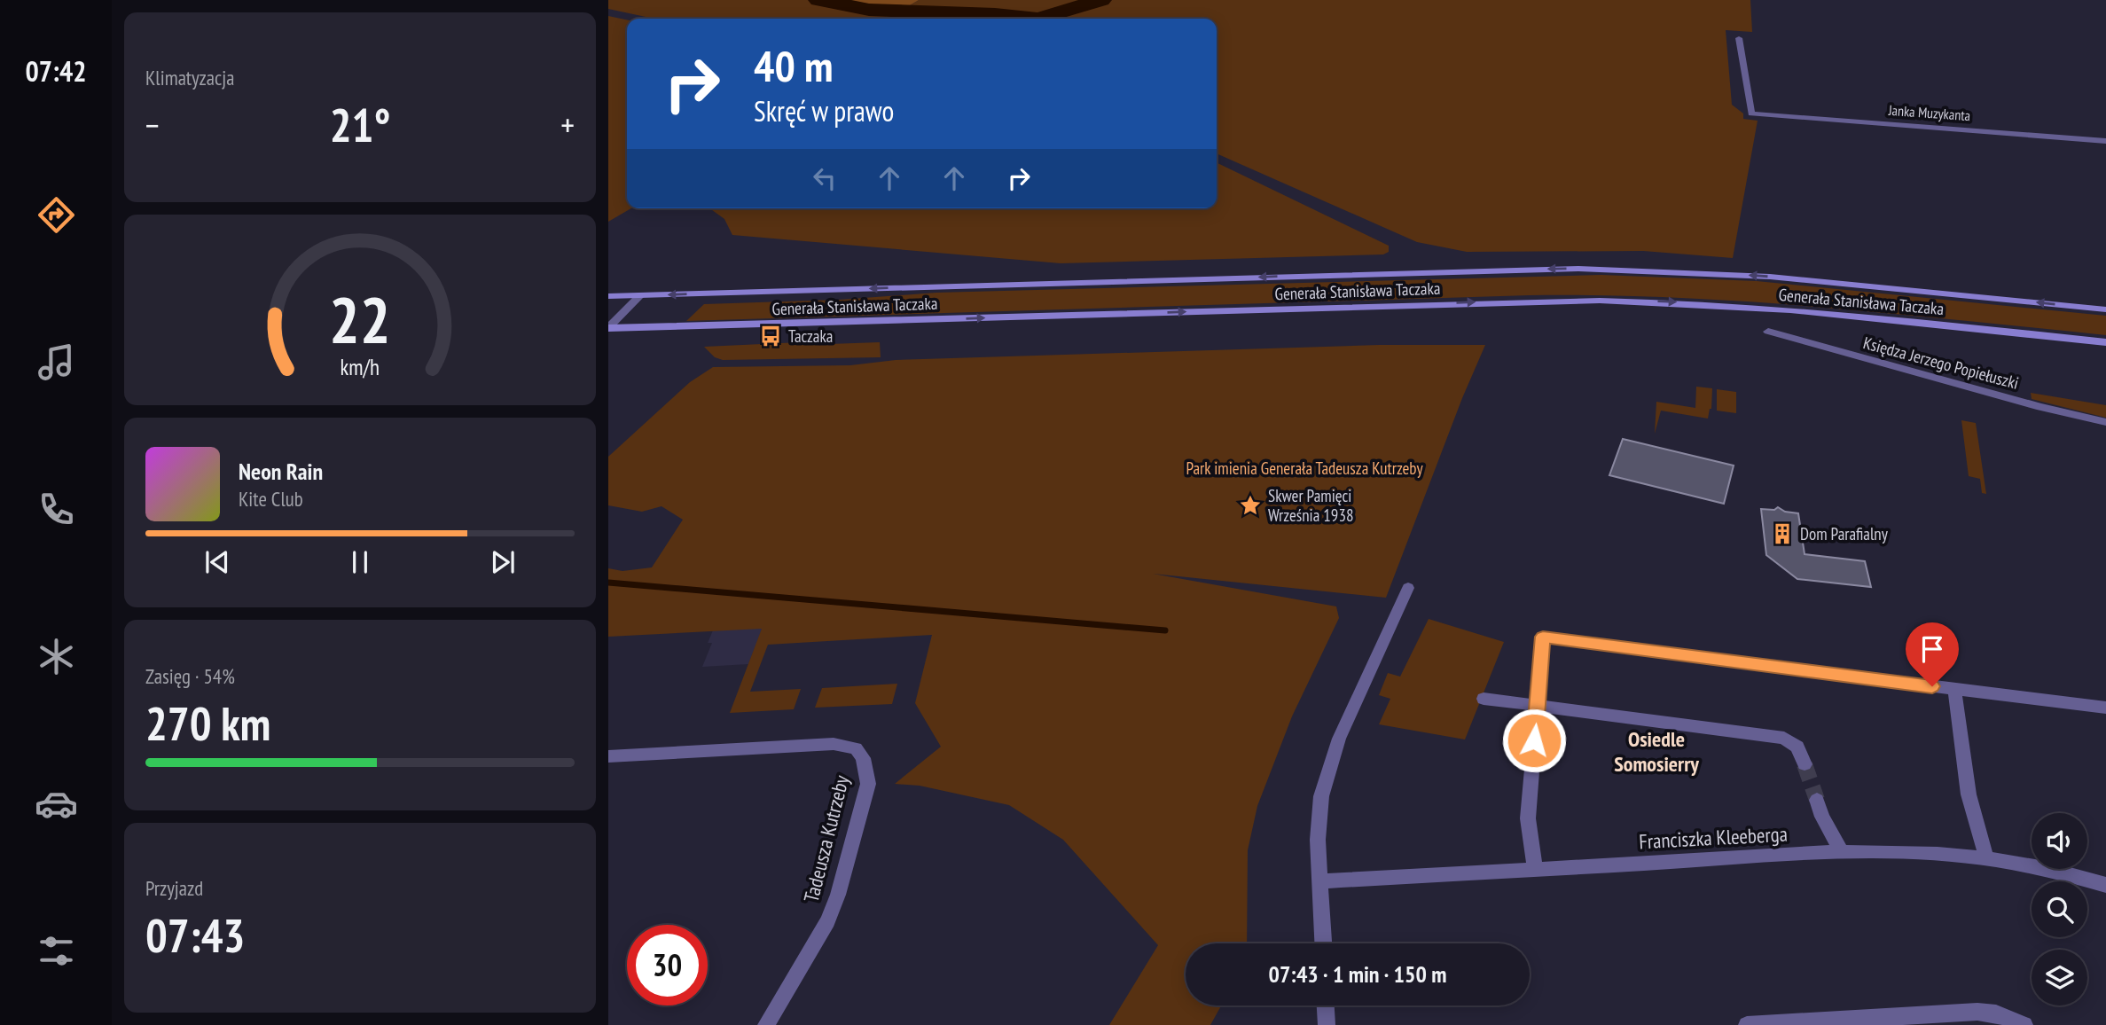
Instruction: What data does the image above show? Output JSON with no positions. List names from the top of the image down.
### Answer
{
  "streets": {
    "main road": ["Generała Stanisława Taczaka"],
    "street": [
      "Janka Muzykanta",
      "Księdza Jerzego Popiełuszki",
      "Franciszka Kleeberga",
      "Tadeusza Kutrzeby"
    ]
  },
  "districts": ["Osiedle Somosierry"],
  "parks": ["Park imienia Generała Tadeusza Kutrzeby"],
  "places": {
    "bus stop": ["Taczaka"],
    "place": ["Skwer Pamięci Września 1938"],
    "building": ["Dom Parafialny"]
  },
  "page": {
    "tabs": "07:42",
    "tile": [
      "Klimatyzacja",
      ["Zasięg · 54%", "270 km"],
      ["Przyjazd", "07:43"]
    ],
    "turn": ["40 m", "Skręć w prawo"],
    "heat": ["−", "21°", "+"],
    "song": ["Neon Rain", "Kite Club"],
    "limit": "30",
    "trip": "07:43 · 1 min · 150 m",
    "gauge": ["22", "km/h"]
  }
}
